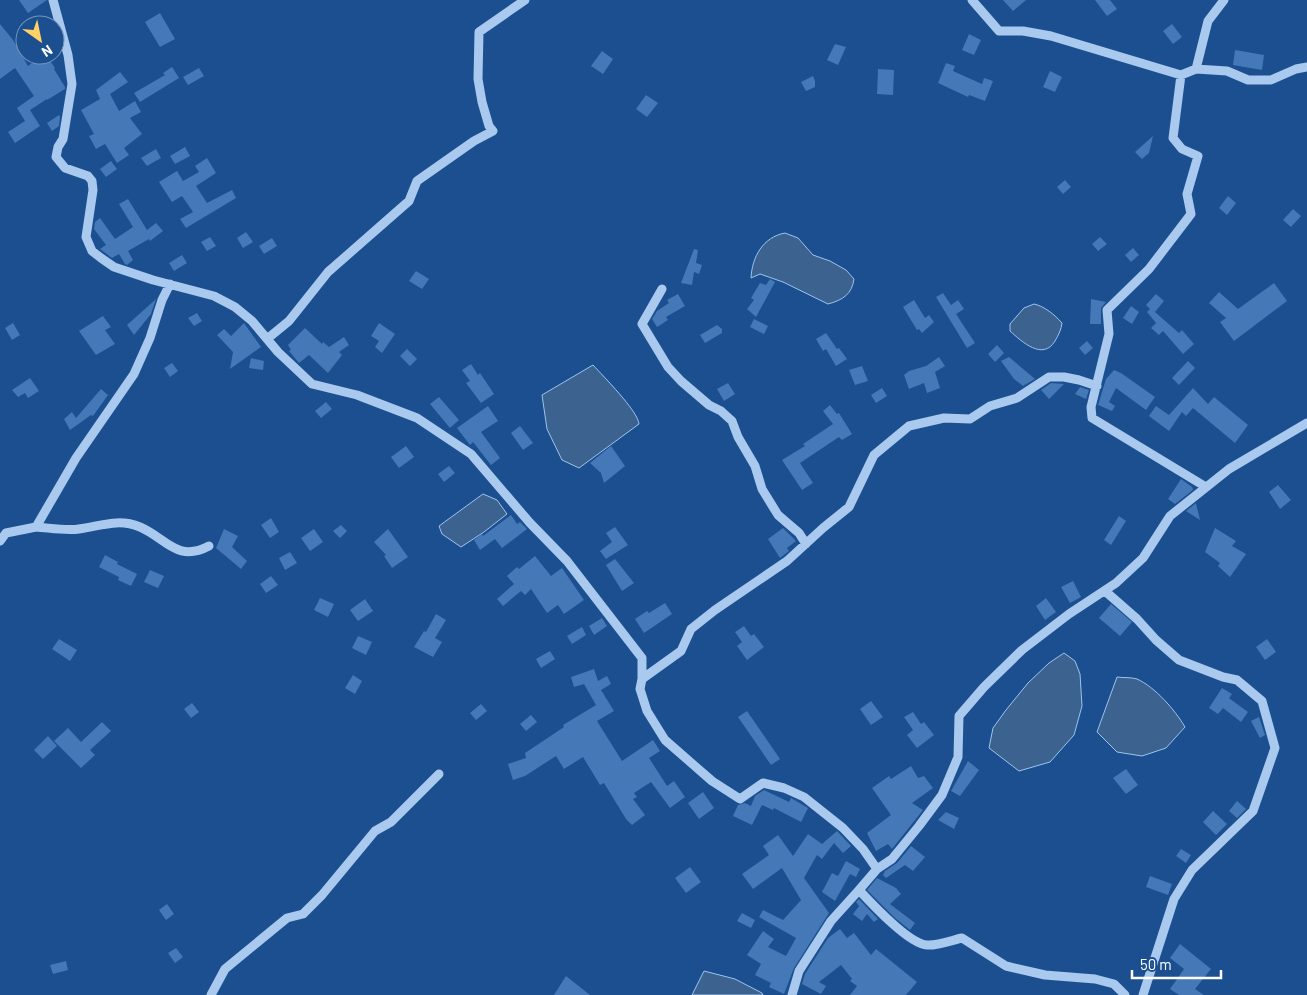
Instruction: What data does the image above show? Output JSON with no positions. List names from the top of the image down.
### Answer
{
  "scale_bar": "50 m",
  "north": "bottom right"
}
